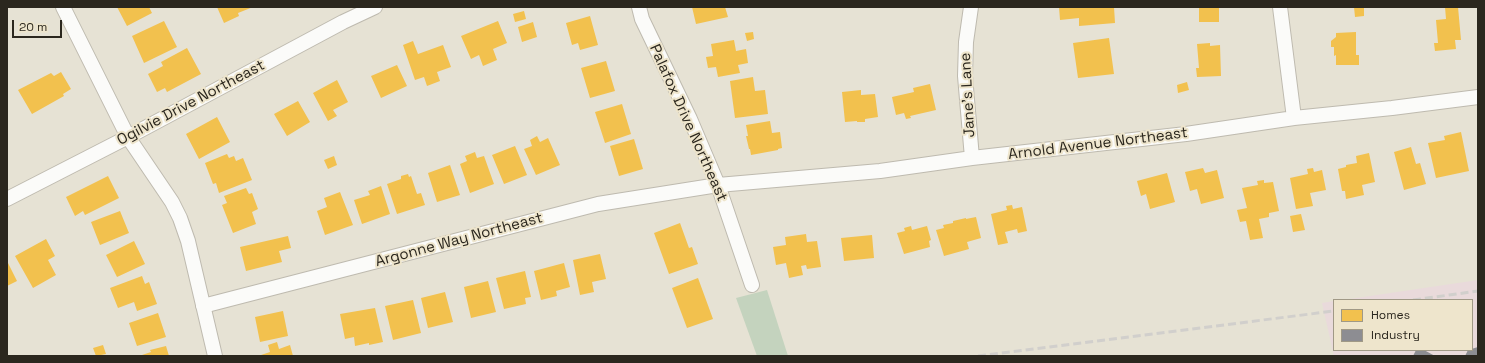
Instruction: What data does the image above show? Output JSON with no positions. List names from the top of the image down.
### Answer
{
  "streets": {
    "street": [
      "Jane's Lane",
      "Ogilvie Drive Northeast",
      "Palafox Drive Northeast",
      "Arnold Avenue Northeast",
      "Argonne Way Northeast"
    ]
  },
  "crossings": [
    ["Jane's Lane", "Arnold Avenue Northeast"],
    ["Palafox Drive Northeast", "Arnold Avenue Northeast"],
    ["Palafox Drive Northeast", "Argonne Way Northeast"],
    ["Arnold Avenue Northeast", "Argonne Way Northeast"]
  ],
  "legend": ["Homes", "Industry"],
  "scale_bar": "20 m"
}
